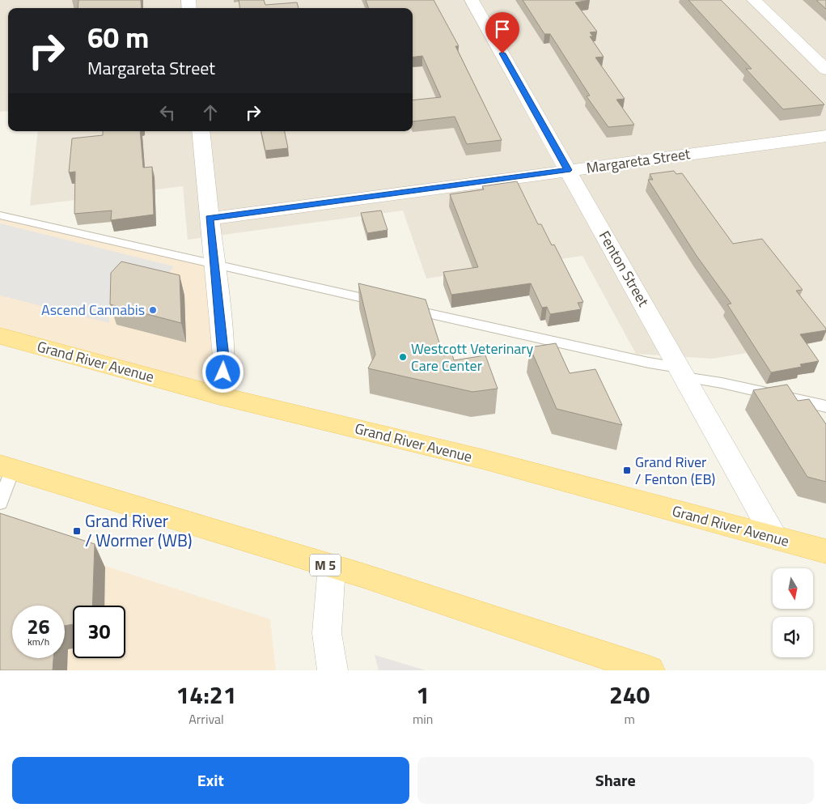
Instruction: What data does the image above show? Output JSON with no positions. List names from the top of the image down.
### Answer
{
  "streets": {
    "main road": ["Grand River Avenue", "M 5"],
    "street": ["Margareta Street", "Fenton Street"]
  },
  "crossings": [
    ["Margareta Street", "Fenton Street"],
    ["Fenton Street", "Grand River Avenue"]
  ],
  "places": {
    "other": ["Ascend Cannabis", "Westcott Veterinary Care Center"],
    "transit": ["Grand River / Fenton (EB)", "Grand River / Wormer (WB)"]
  },
  "north": "bottom",
  "page": {
    "turn": ["60 m", "Margareta Street"],
    "speed": "26 km/h",
    "limit": "30",
    "eta": [
      "14:21",
      "Arrival",
      "1",
      "min",
      "240",
      "m"
    ],
    "buttons": ["Exit", "Share"]
  }
}
